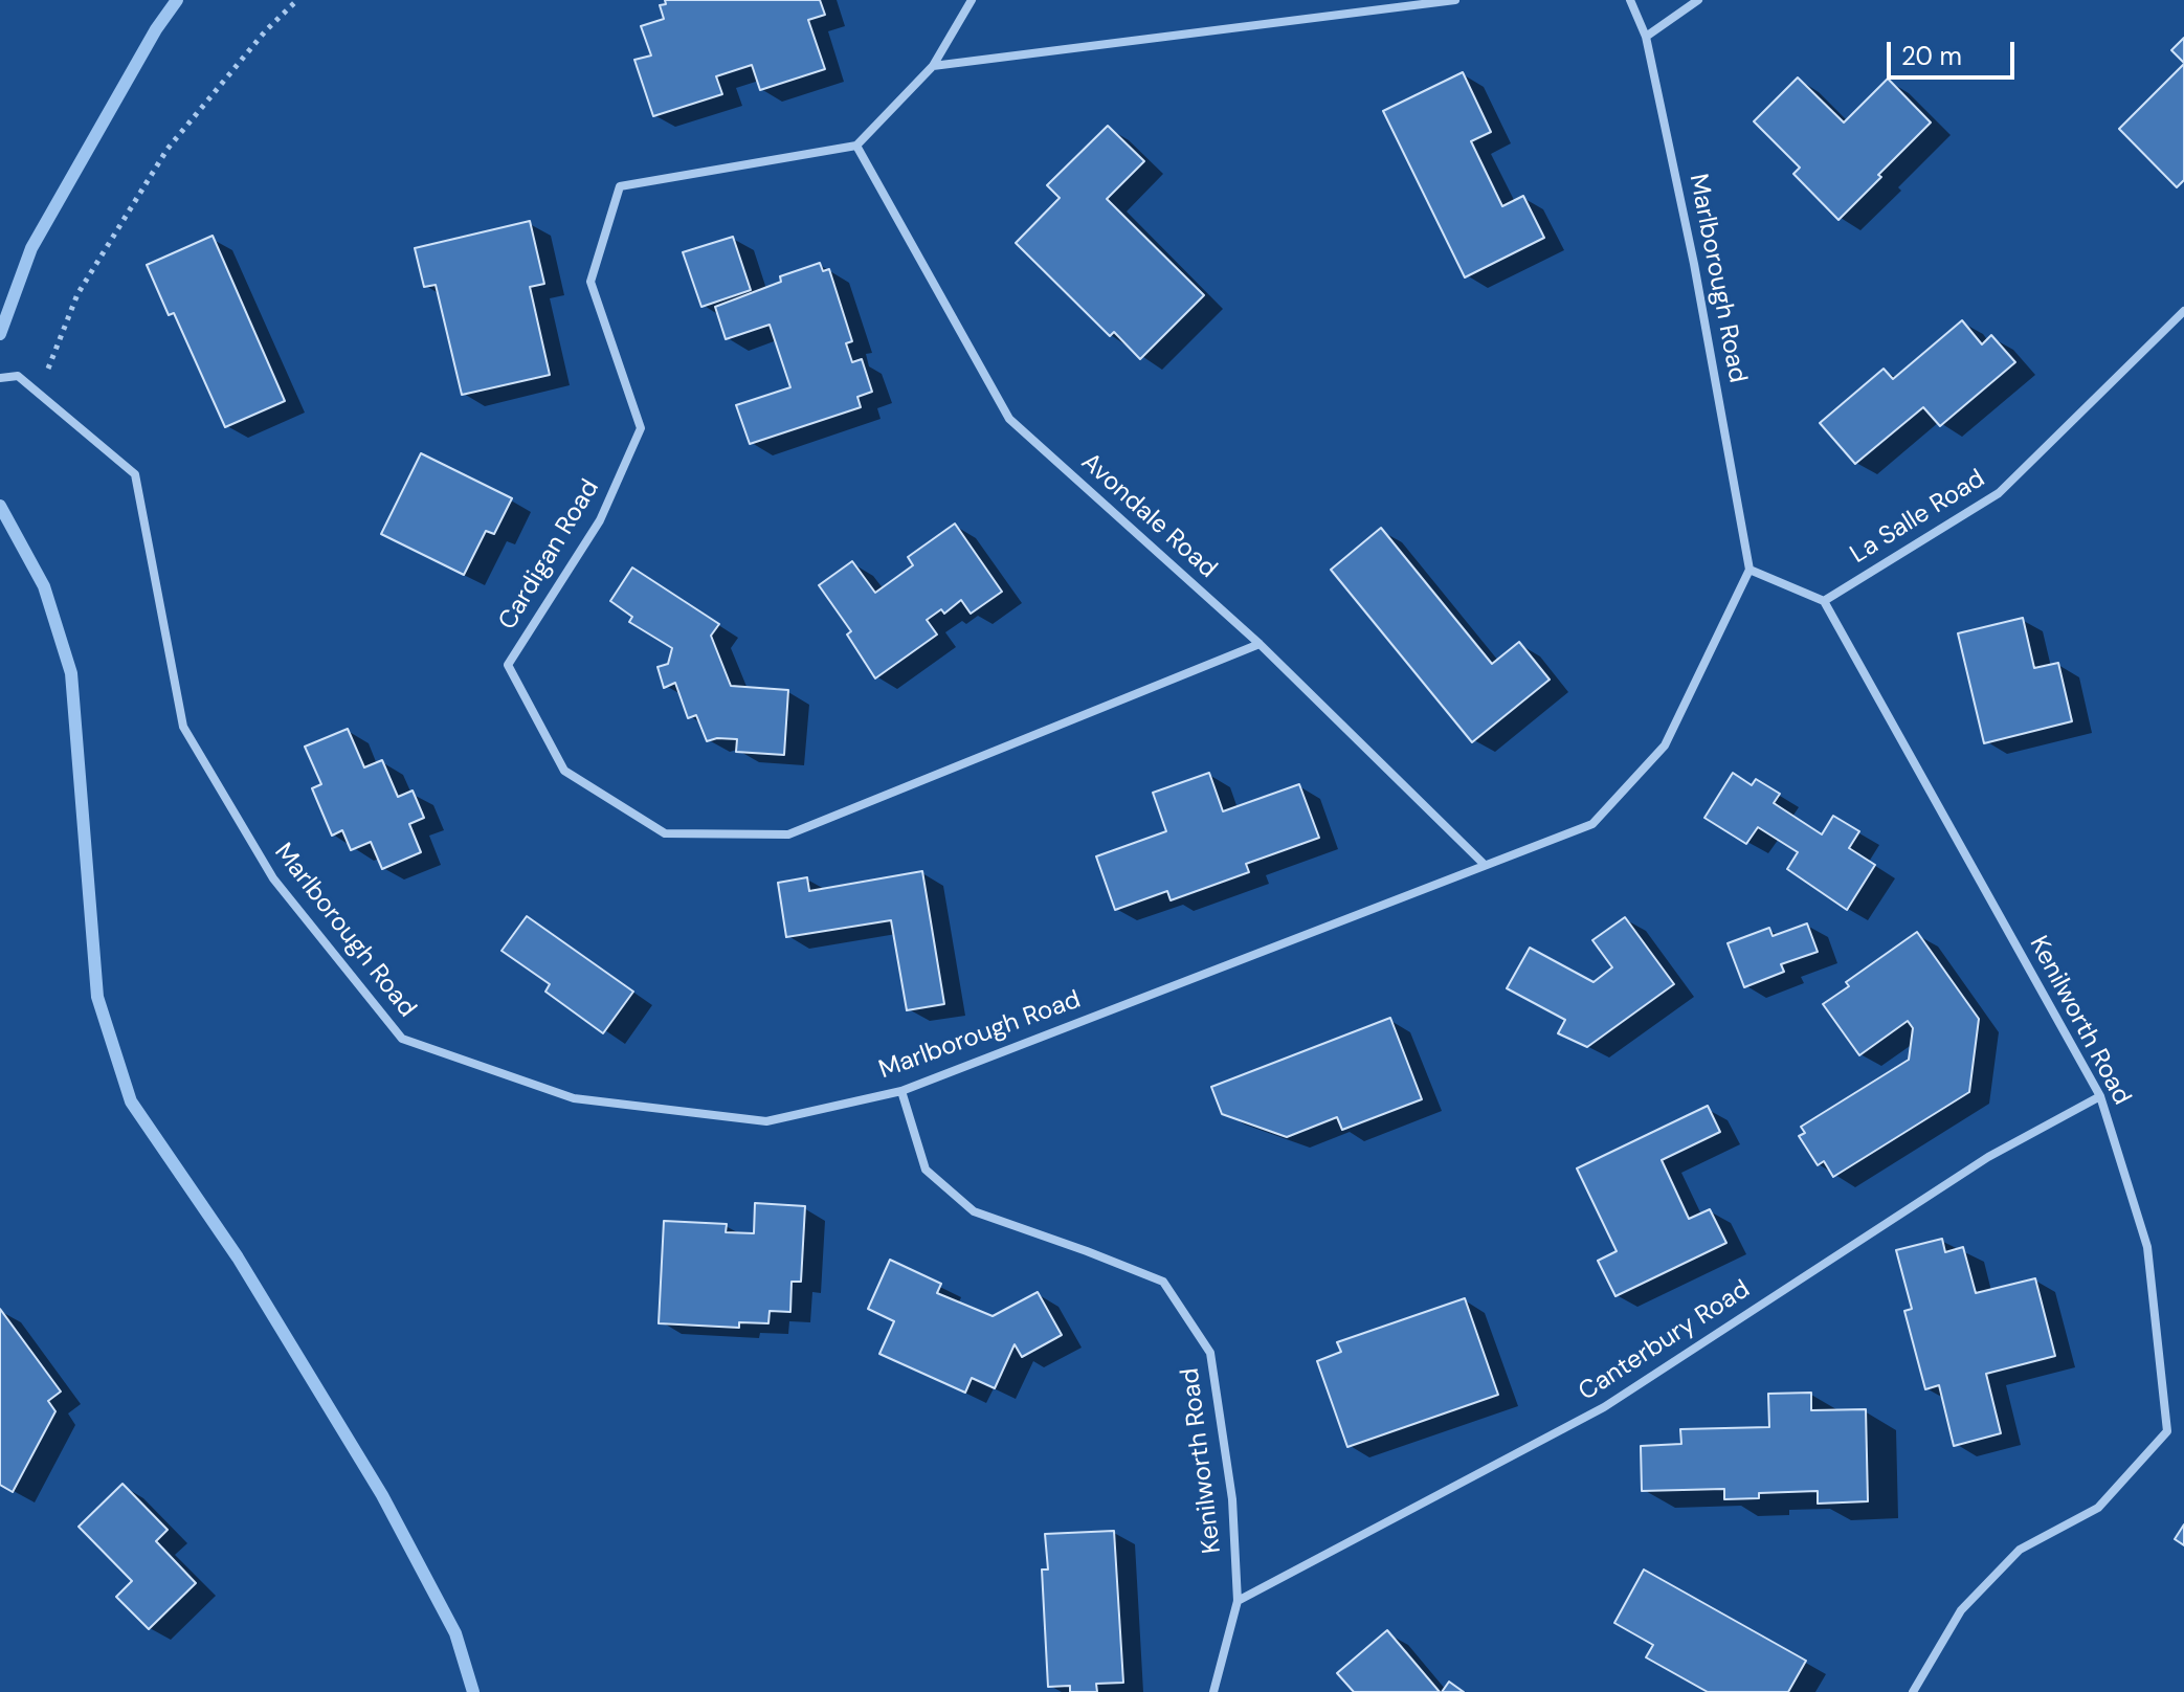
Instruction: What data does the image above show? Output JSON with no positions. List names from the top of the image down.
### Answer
{
  "streets": {
    "street": [
      "Marlborough Road",
      "Avondale Road",
      "La Salle Road",
      "Cardigan Road",
      "Kenilworth Road",
      "Canterbury Road"
    ]
  },
  "crossings": [
    ["Marlborough Road", "Avondale Road"],
    ["Marlborough Road", "Kenilworth Road"],
    ["Avondale Road", "Cardigan Road"],
    ["La Salle Road", "Kenilworth Road"],
    ["Kenilworth Road", "Canterbury Road"]
  ],
  "scale_bar": "20 m"
}
